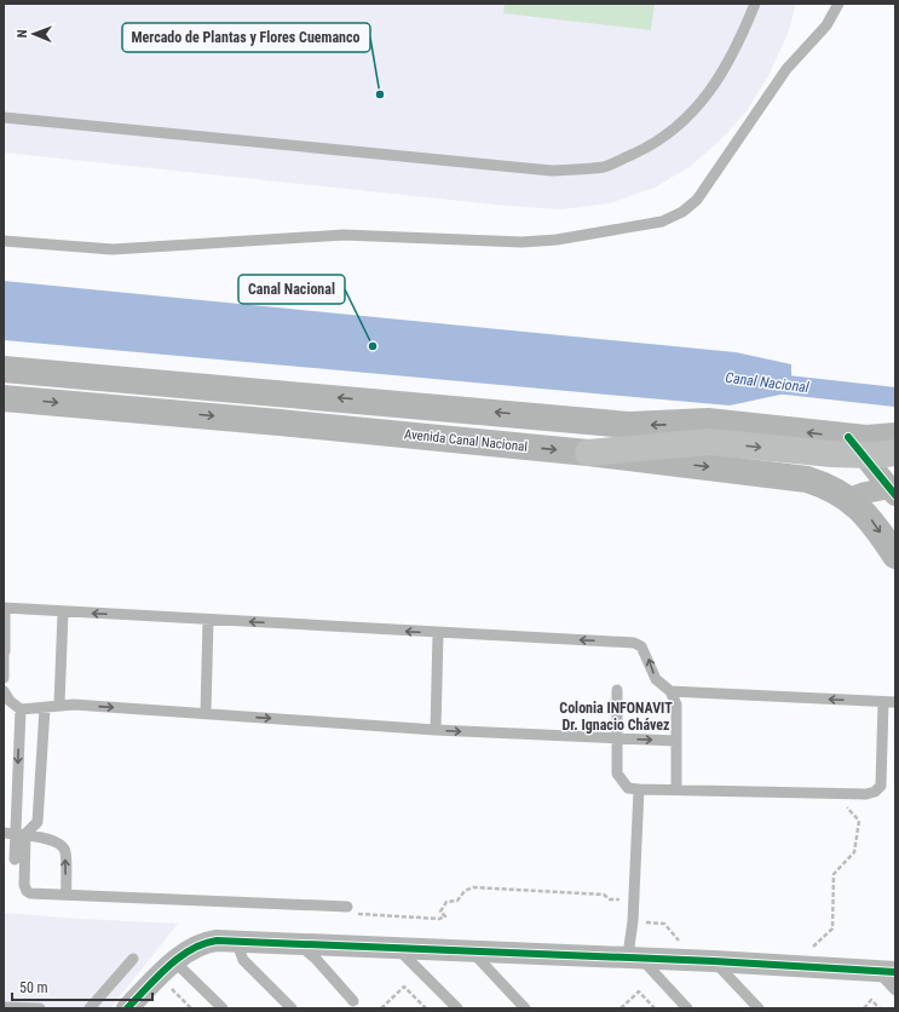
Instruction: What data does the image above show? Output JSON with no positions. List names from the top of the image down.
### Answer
{
  "streets": {
    "main road": ["Avenida Canal Nacional"]
  },
  "districts": ["Colonia INFONAVIT Dr. Ignacio Chávez"],
  "water": ["Canal Nacional"],
  "places": ["Mercado de Plantas y Flores Cuemanco", "Canal Nacional"],
  "scale_bar": "50 m",
  "north": "left"
}
